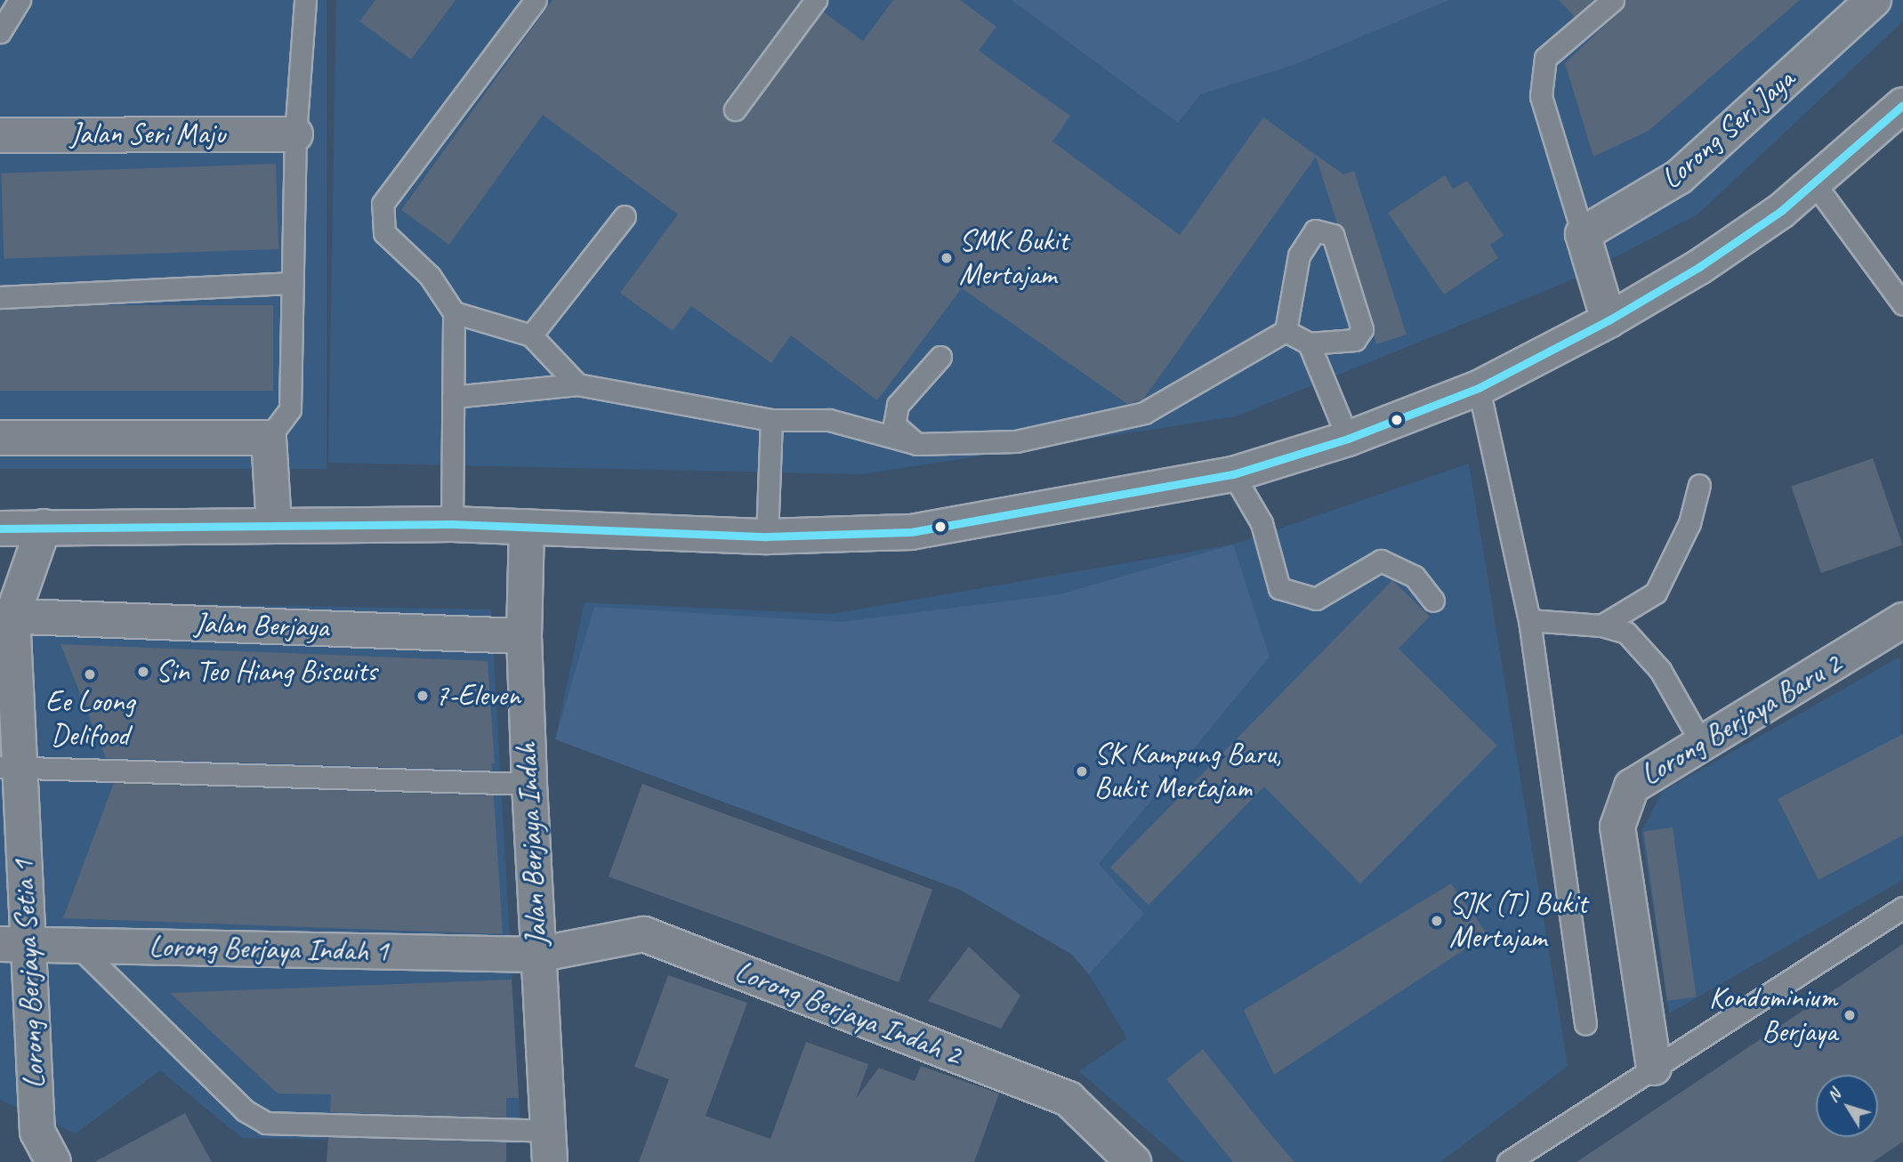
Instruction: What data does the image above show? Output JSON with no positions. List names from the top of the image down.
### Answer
{
  "streets": {
    "street": [
      "Lorong Seri Jaya",
      "Jalan Seri Maju",
      "Jalan Berjaya",
      "Lorong Berjaya Baru 2",
      "Jalan Berjaya Indah",
      "Lorong Berjaya Indah 1",
      "Lorong Berjaya Setia 1",
      "Lorong Berjaya Indah 2"
    ]
  },
  "crossings": [
    ["Jalan Berjaya", "Jalan Berjaya Indah"],
    ["Jalan Berjaya", "Lorong Berjaya Setia 1"],
    ["Jalan Berjaya Indah", "Lorong Berjaya Indah 1"],
    ["Jalan Berjaya Indah", "Lorong Berjaya Indah 2"],
    ["Lorong Berjaya Indah 1", "Lorong Berjaya Setia 1"],
    ["Lorong Berjaya Indah 1", "Lorong Berjaya Indah 2"]
  ],
  "places": [
    "SMK Bukit Mertajam",
    "Sin Teo Hiang Biscuits",
    "Ee Loong Delifood",
    "7-Eleven",
    "SK Kampung Baru, Bukit Mertajam",
    "SJK (T) Bukit Mertajam",
    "Kondominium Berjaya"
  ],
  "north": "top left"
}
